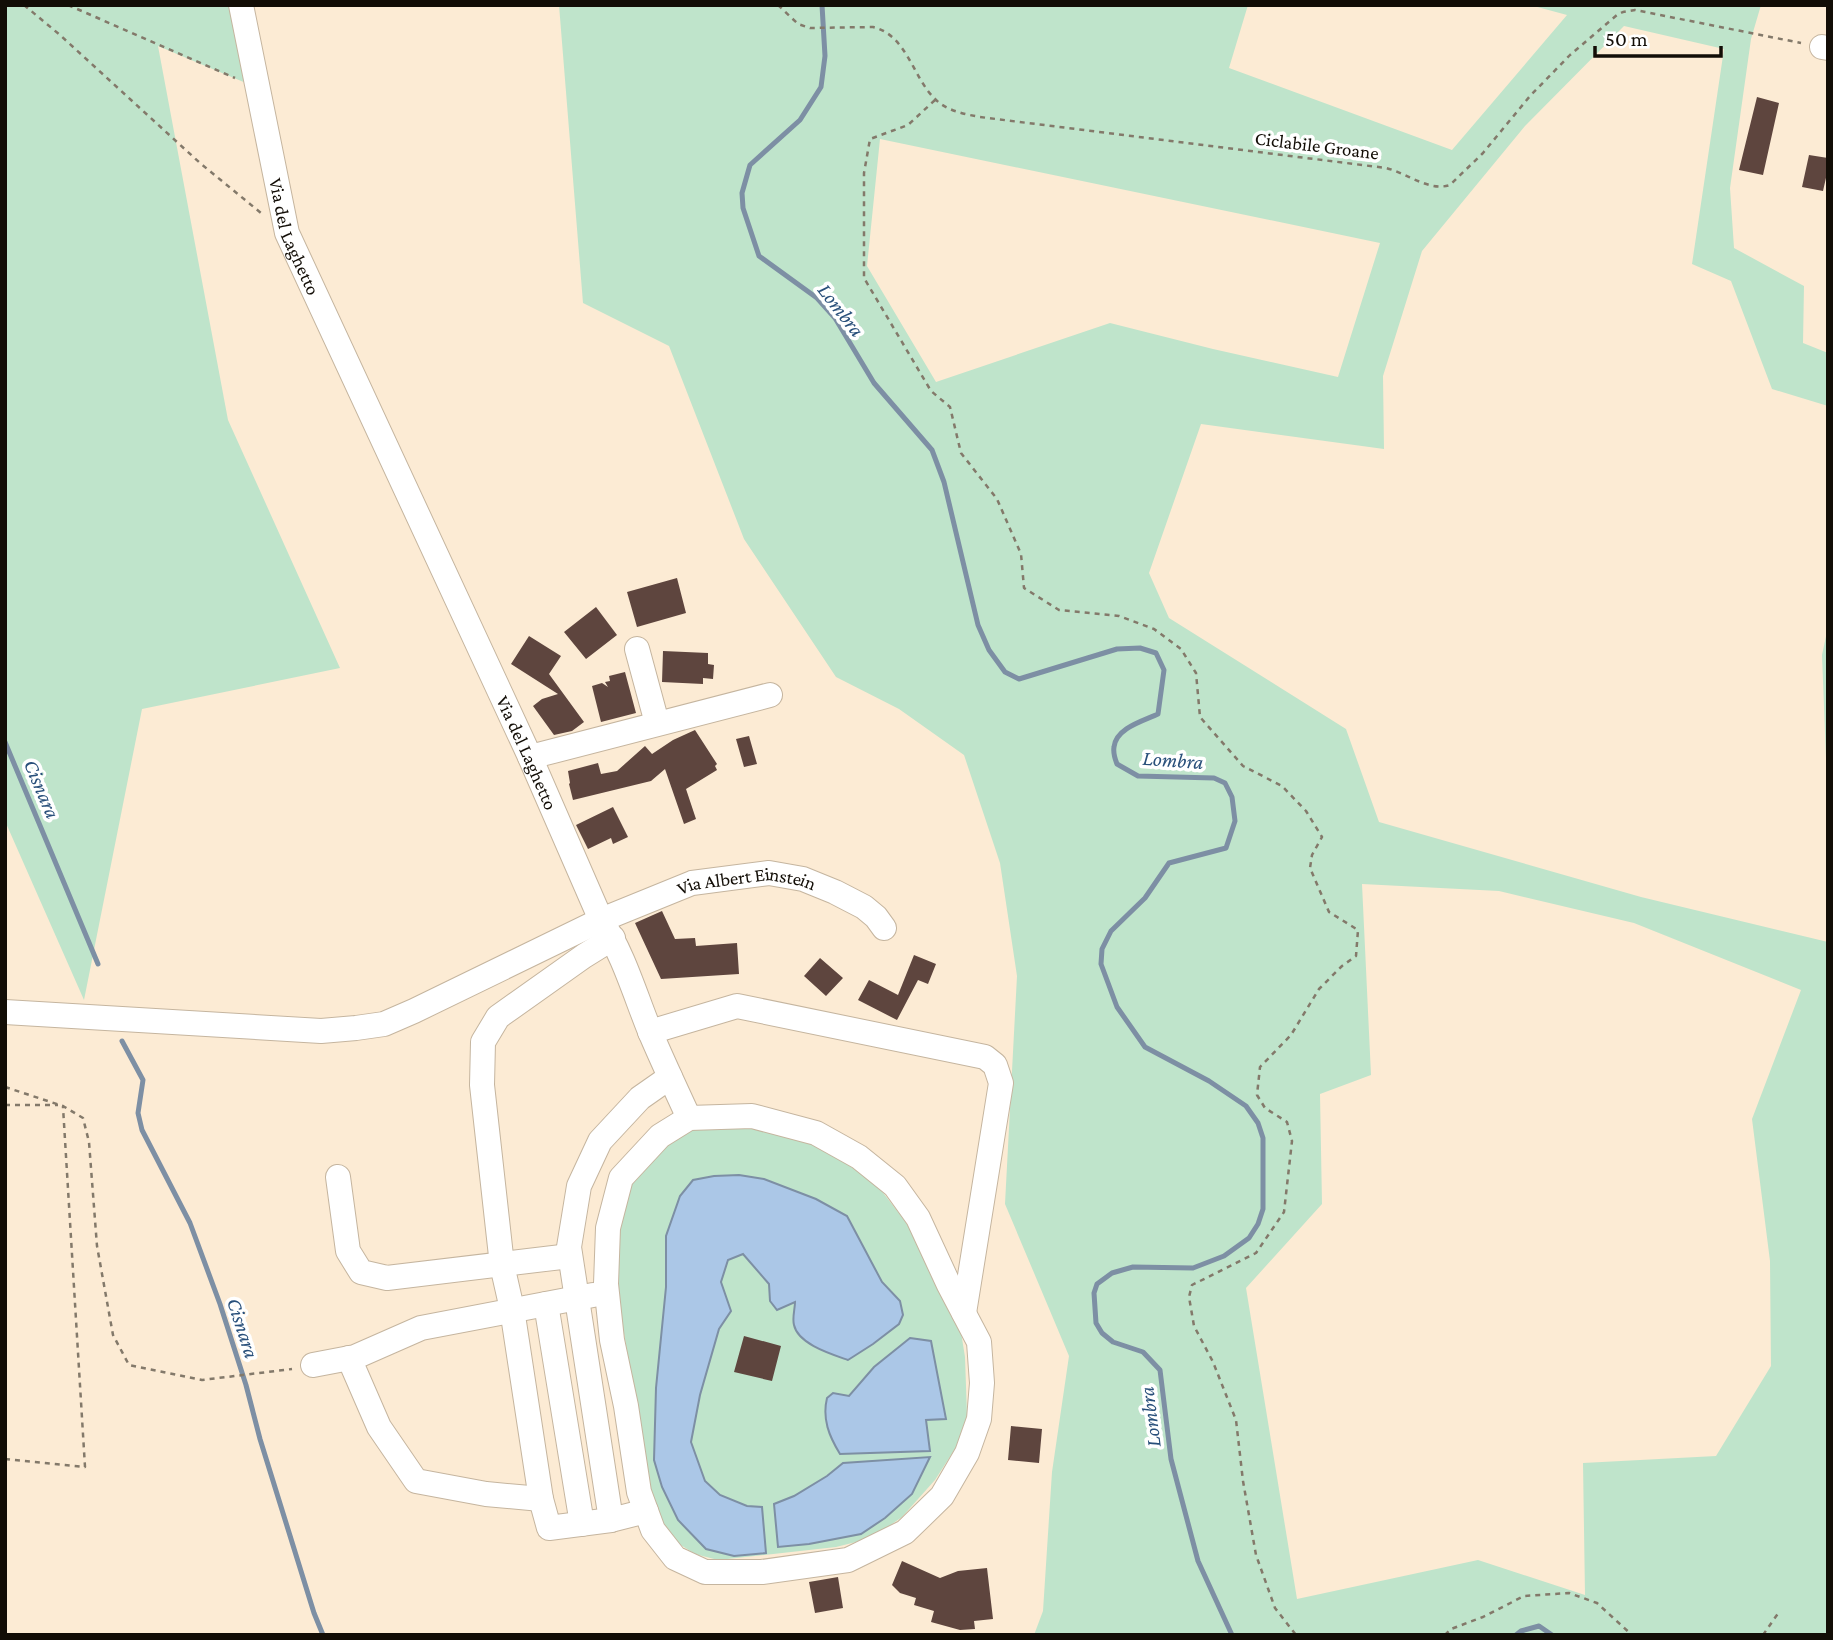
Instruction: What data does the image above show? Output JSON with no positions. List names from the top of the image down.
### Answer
{
  "streets": {
    "street": ["Via del Laghetto", "Via Albert Einstein"],
    "path": ["Ciclabile Groane"]
  },
  "crossings": [
    ["Via del Laghetto", "Via Albert Einstein"]
  ],
  "water": ["Lombra", "Cisnara"],
  "scale_bar": "50 m"
}
